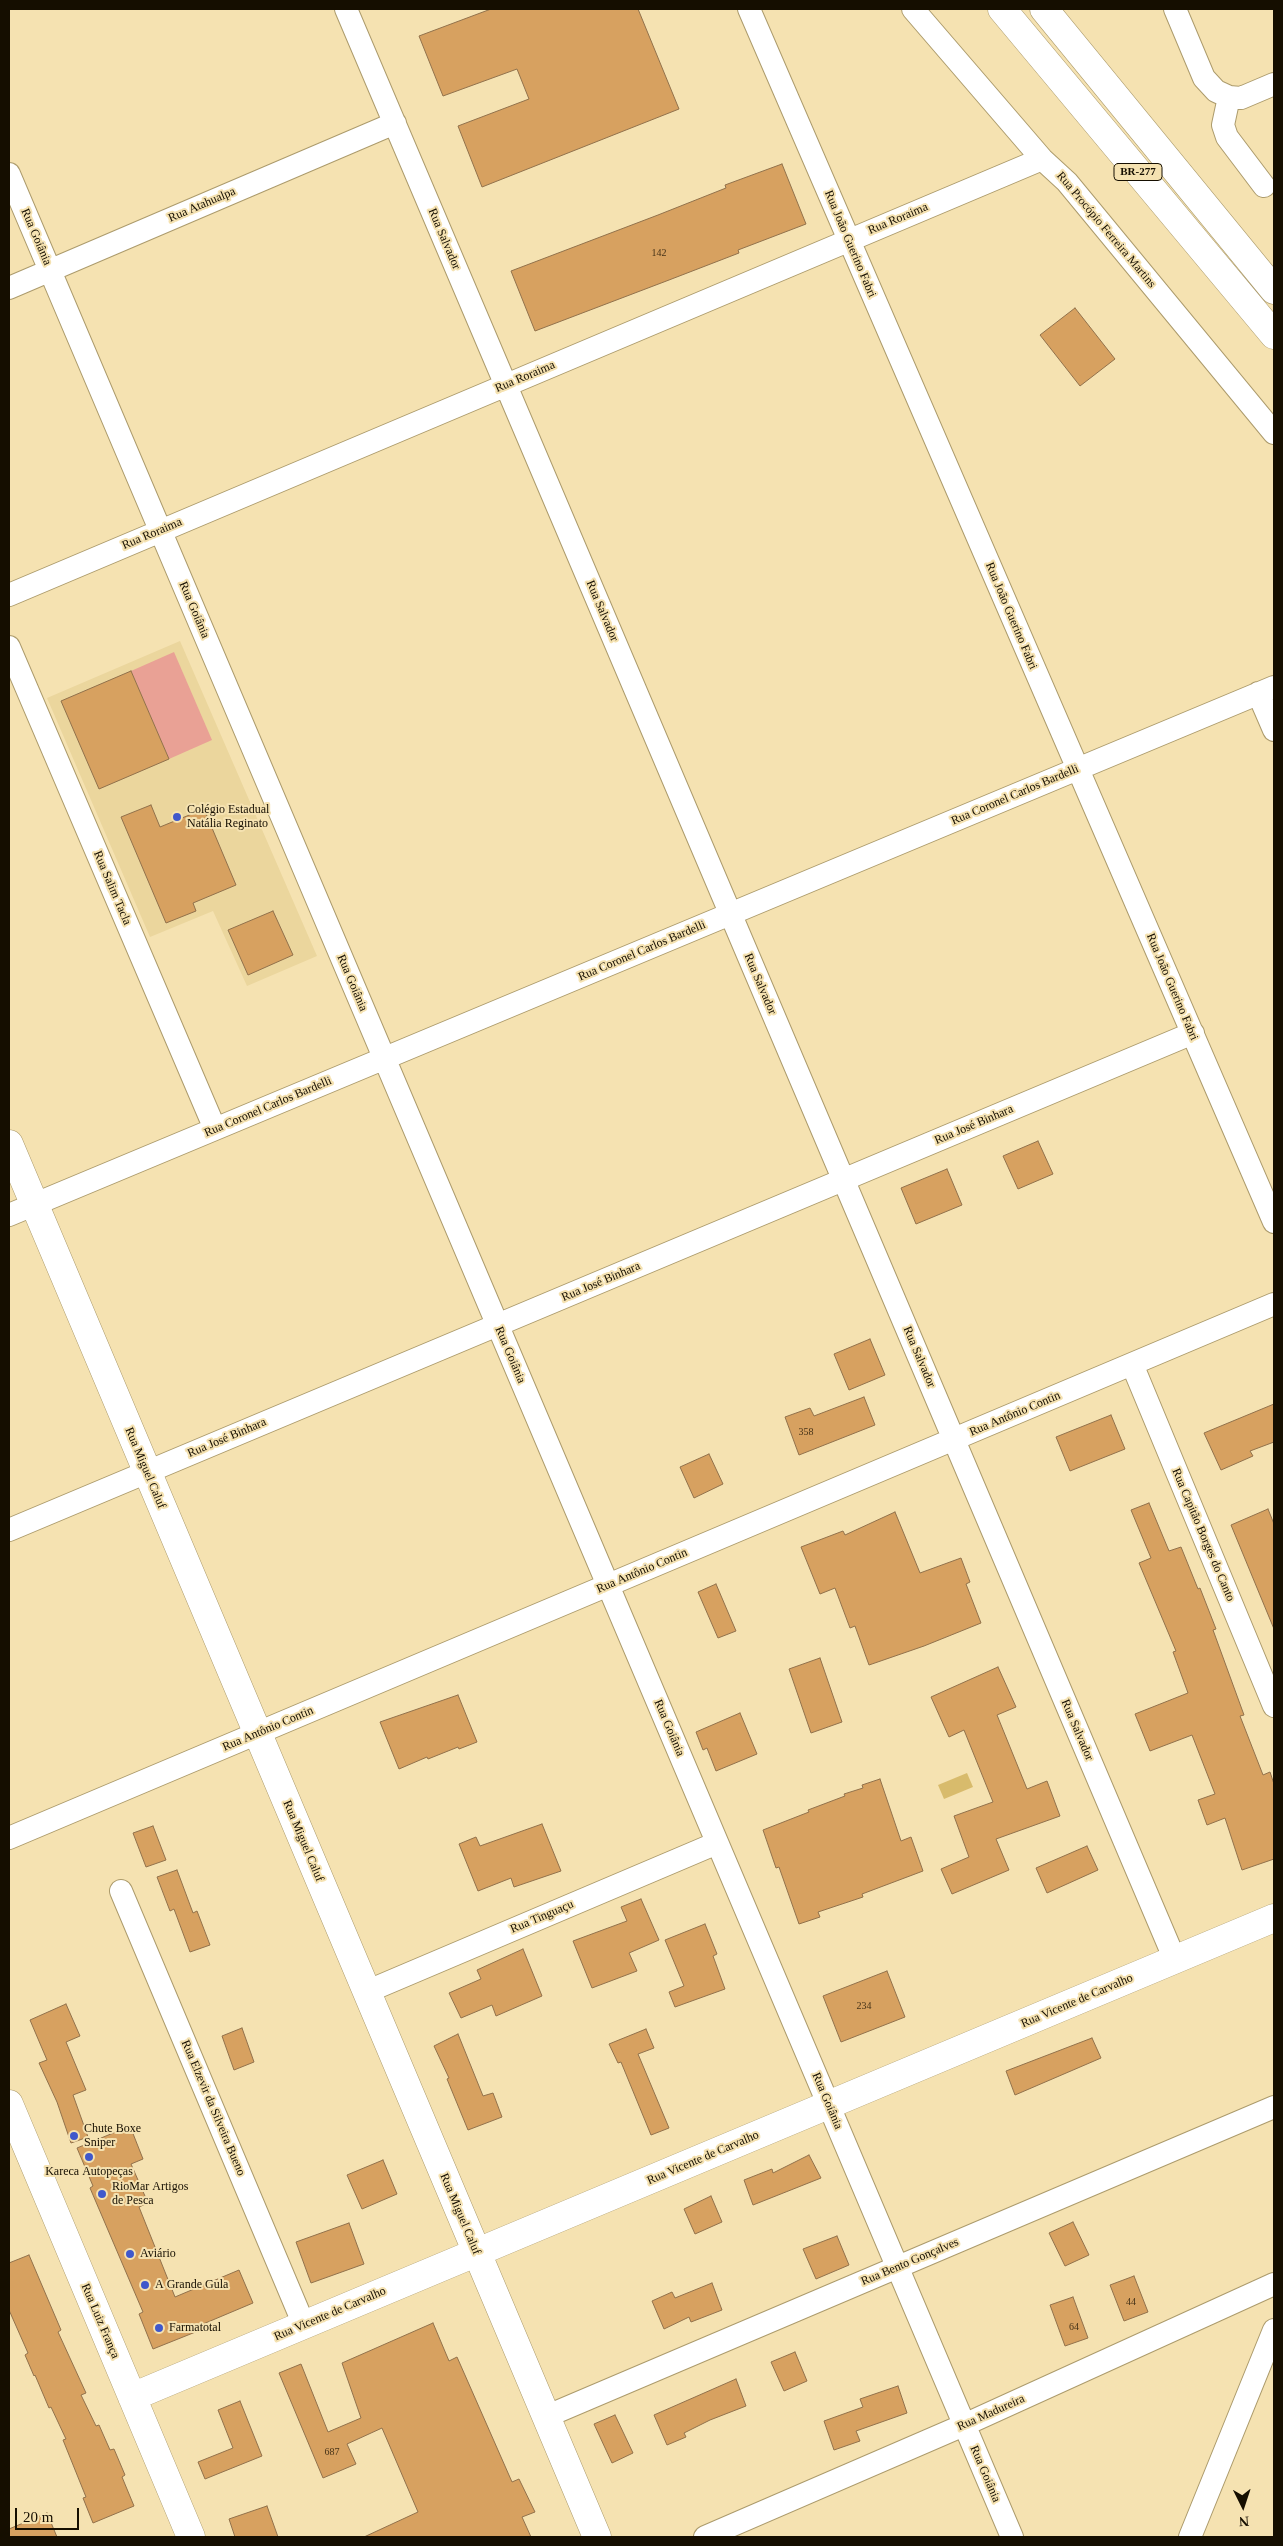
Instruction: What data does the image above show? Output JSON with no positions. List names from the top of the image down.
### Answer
{
  "streets": {
    "main road": [
      "BR-277",
      "Rua Miguel Caluf",
      "Rua Vicente de Carvalho",
      "Rua Luiz França"
    ],
    "street": [
      "Rua Atahualpa",
      "Rua Roraima",
      "Rua Procópio Ferreira Martins",
      "Rua Goiânia",
      "Rua Salvador",
      "Rua João Guerino Fabri",
      "Rua Coronel Carlos Bardelli",
      "Rua Salim Tacla",
      "Rua José Binhara",
      "Rua Antônio Contin",
      "Rua Capitão Borges do Canto",
      "Rua Tinguaçu",
      "Rua Elzevir da Silveira Bueno",
      "Rua Bento Gonçalves",
      "Rua Madureira"
    ]
  },
  "crossings": [
    ["Rua Atahualpa", "Rua Goiânia"],
    ["Rua Atahualpa", "Rua Salvador"],
    ["Rua Roraima", "Rua Procópio Ferreira Martins"],
    ["Rua Roraima", "Rua Goiânia"],
    ["Rua Roraima", "Rua Salvador"],
    ["Rua Roraima", "Rua João Guerino Fabri"],
    ["Rua Goiânia", "Rua Coronel Carlos Bardelli"],
    ["Rua Goiânia", "Rua José Binhara"],
    ["Rua Goiânia", "Rua Antônio Contin"],
    ["Rua Goiânia", "Rua Tinguaçu"],
    ["Rua Goiânia", "Rua Vicente de Carvalho"],
    ["Rua Goiânia", "Rua Bento Gonçalves"],
    ["Rua Goiânia", "Rua Madureira"],
    ["Rua Salvador", "Rua Coronel Carlos Bardelli"],
    ["Rua Salvador", "Rua José Binhara"],
    ["Rua Salvador", "Rua Antônio Contin"],
    ["Rua Salvador", "Rua Vicente de Carvalho"],
    ["Rua João Guerino Fabri", "Rua Coronel Carlos Bardelli"],
    ["Rua João Guerino Fabri", "Rua José Binhara"],
    ["Rua Coronel Carlos Bardelli", "Rua Salim Tacla"],
    ["Rua Coronel Carlos Bardelli", "Rua Miguel Caluf"],
    ["Rua José Binhara", "Rua Miguel Caluf"],
    ["Rua Antônio Contin", "Rua Miguel Caluf"],
    ["Rua Antônio Contin", "Rua Capitão Borges do Canto"],
    ["Rua Miguel Caluf", "Rua Tinguaçu"],
    ["Rua Miguel Caluf", "Rua Vicente de Carvalho"],
    ["Rua Miguel Caluf", "Rua Bento Gonçalves"],
    ["Rua Vicente de Carvalho", "Rua Elzevir da Silveira Bueno"],
    ["Rua Vicente de Carvalho", "Rua Luiz França"]
  ],
  "places": [
    "Colégio Estadual Natália Reginato",
    "Chute Boxe Sniper",
    "Kareca Autopeças",
    "RioMar Artigos de Pesca",
    "Aviário",
    "A Grande Gula",
    "Farmatotal"
  ],
  "house_numbers": [
    "142",
    "358",
    "234",
    "44",
    "64",
    "687"
  ],
  "scale_bar": "20 m",
  "north": "bottom"
}
